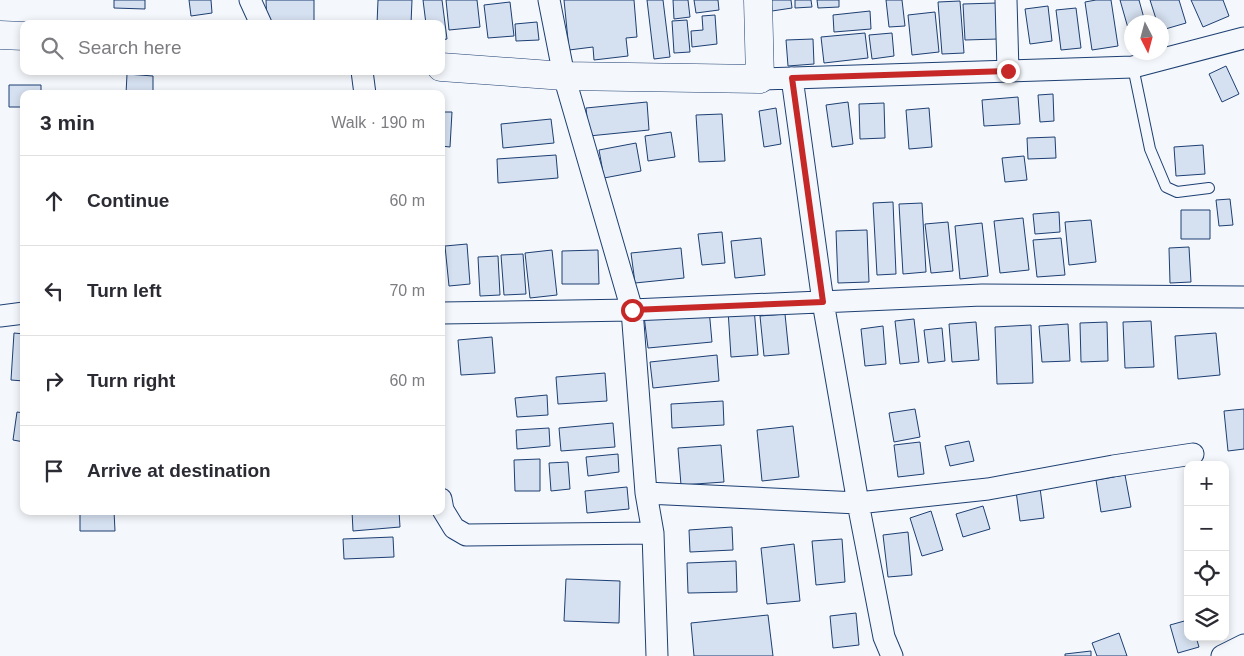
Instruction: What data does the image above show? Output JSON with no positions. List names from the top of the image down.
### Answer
{
  "north": "bottom",
  "page": {
    "search": "Search here",
    "heading": ["3 min", "Walk · 190 m"],
    "list": [
      ["Continue", "60 m"],
      ["Turn left", "70 m"],
      ["Turn right", "60 m"],
      "Arrive at destination"
    ],
    "map_buttons": ["+", "−"]
  }
}
